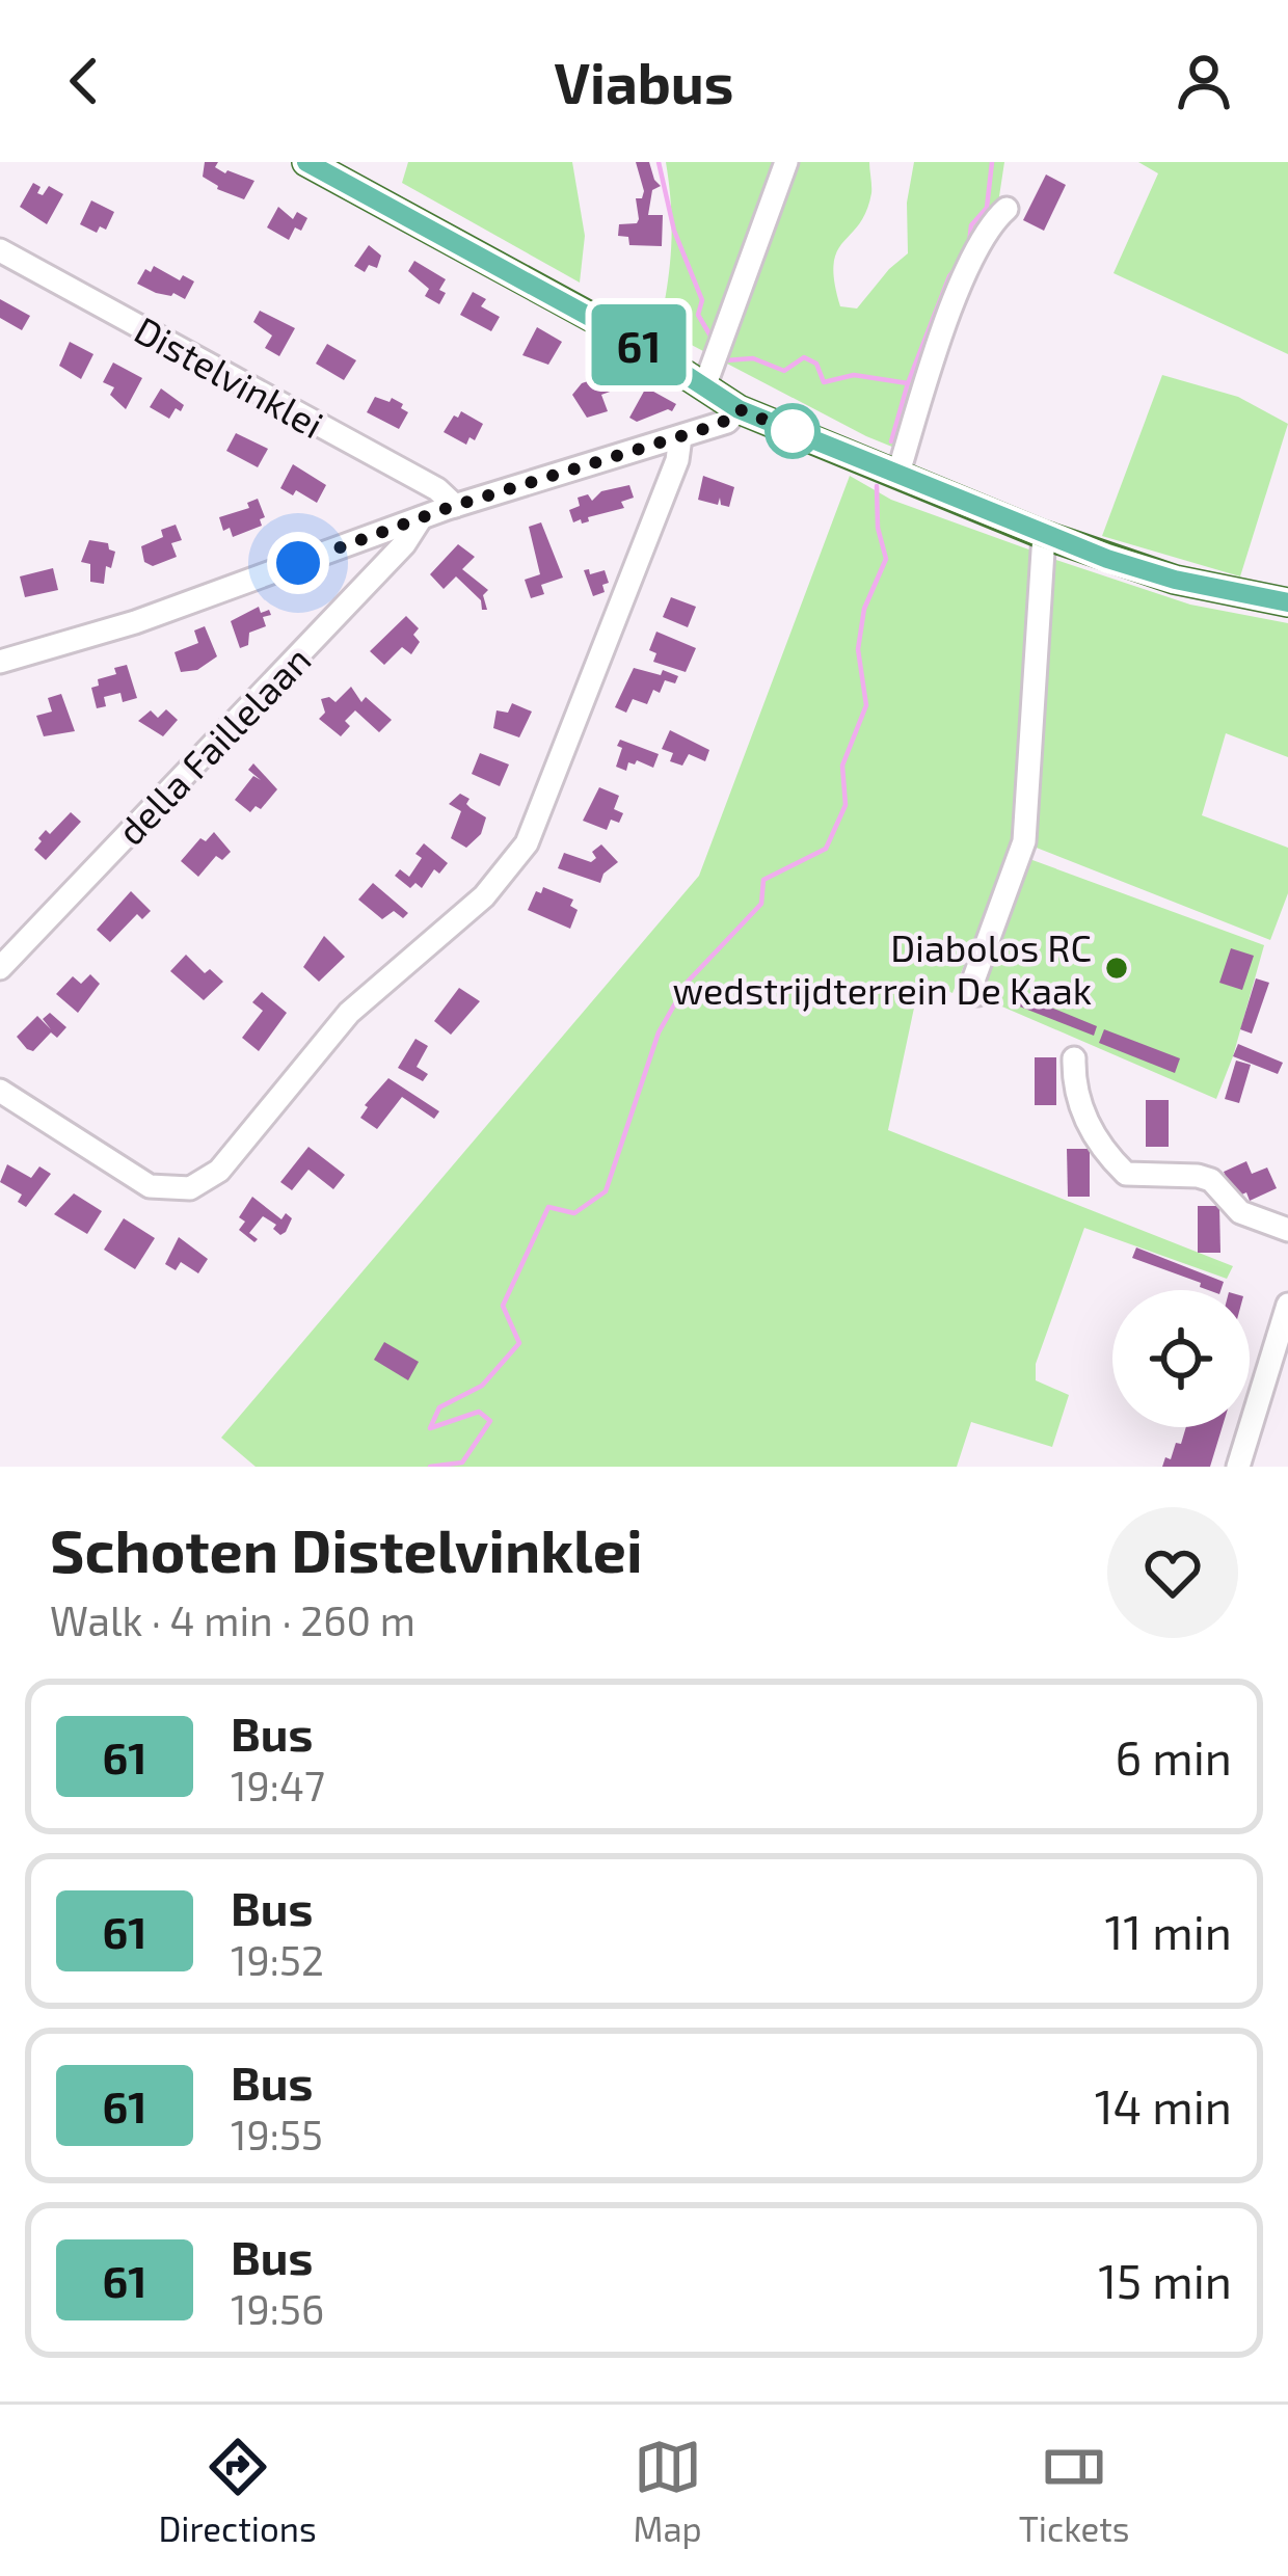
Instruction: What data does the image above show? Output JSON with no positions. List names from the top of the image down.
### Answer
{
  "streets": {
    "street": ["Distelvinklei", "della Faillelaan"]
  },
  "places": ["Diabolos RC wedstrijdterrein De Kaak"],
  "lines": ["bus line 61"],
  "page": {
    "header": "Viabus",
    "on_map": "61",
    "heading": ["Schoten Distelvinklei", "Walk · 4 min · 260 m"],
    "list": [
      {
        "mark": "61",
        "name": "Bus",
        "note": "19:47",
        "value": "6 min"
      },
      {
        "mark": "61",
        "name": "Bus",
        "note": "19:52",
        "value": "11 min"
      },
      {
        "mark": "61",
        "name": "Bus",
        "note": "19:55",
        "value": "14 min"
      },
      {
        "mark": "61",
        "name": "Bus",
        "note": "19:56",
        "value": "15 min"
      }
    ],
    "tabs": ["Directions", "Map", "Tickets"]
  }
}
